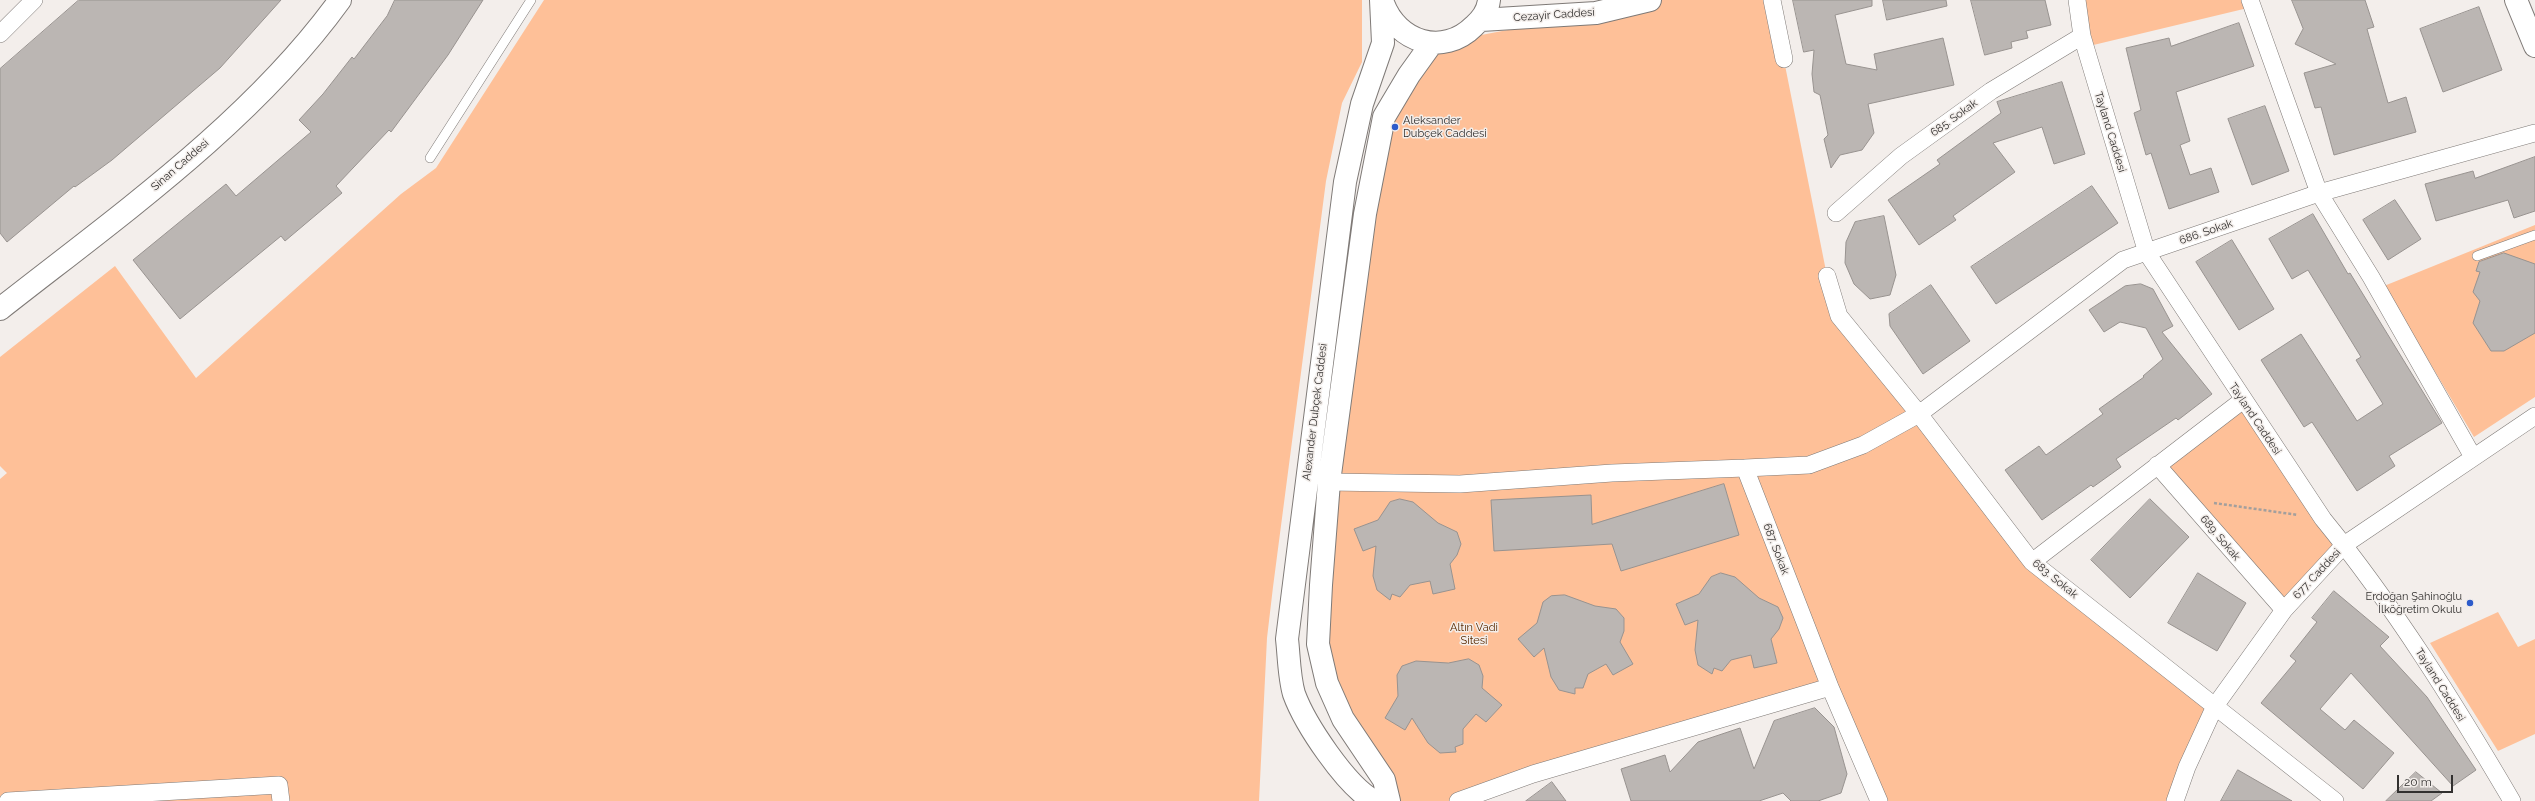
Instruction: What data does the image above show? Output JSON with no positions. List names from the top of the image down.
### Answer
{
  "streets": {
    "main road": ["Cezayir Caddesi", "Sinan Caddesi", "Alexander Dubçek Caddesi"],
    "street": [
      "685. Sokak",
      "Tayland Caddesi",
      "686. Sokak",
      "689. Sokak",
      "687. Sokak",
      "677. Caddesi",
      "683. Sokak"
    ]
  },
  "crossings": [
    ["685. Sokak", "Tayland Caddesi"],
    ["Tayland Caddesi", "686. Sokak"],
    ["Tayland Caddesi", "677. Caddesi"],
    ["686. Sokak", "683. Sokak"],
    ["689. Sokak", "677. Caddesi"],
    ["677. Caddesi", "683. Sokak"]
  ],
  "parks": ["Altın Vadi Sitesi"],
  "places": ["Aleksander Dubçek Caddesi", "Erdoğan Şahinoğlu İlköğretim Okulu"],
  "scale_bar": "20 m"
}
